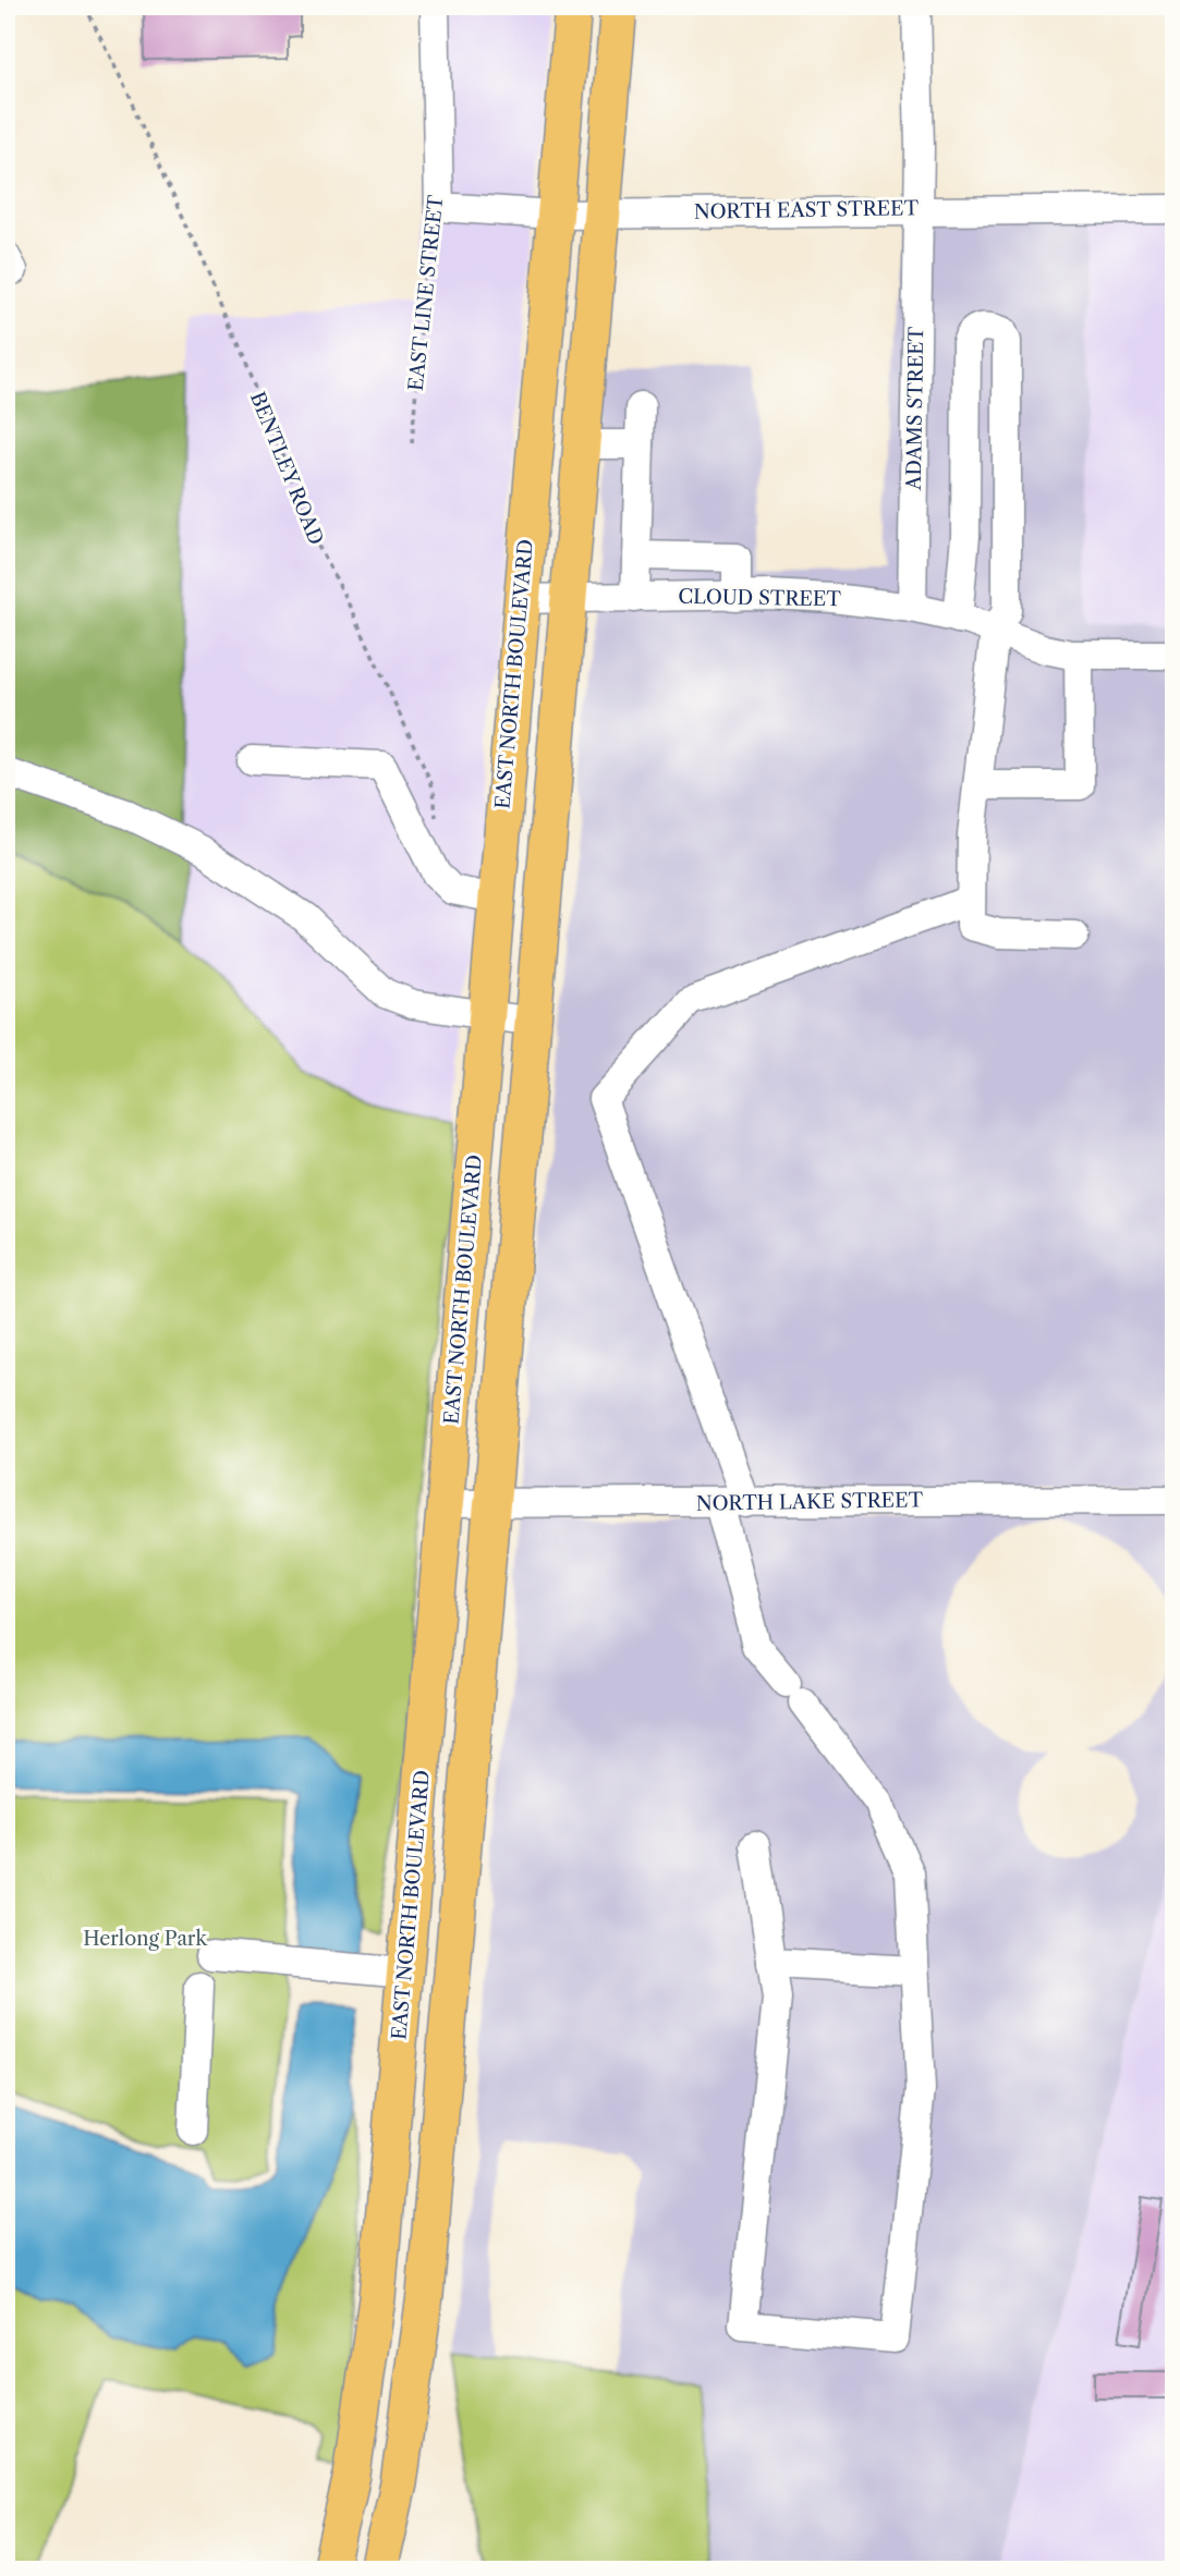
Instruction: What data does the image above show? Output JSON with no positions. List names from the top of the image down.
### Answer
{
  "streets": {
    "main road": ["EAST NORTH BOULEVARD"],
    "street": [
      "NORTH EAST STREET",
      "EAST LINE STREET",
      "ADAMS STREET",
      "CLOUD STREET",
      "NORTH LAKE STREET"
    ],
    "path": ["BENTLEY ROAD"]
  },
  "crossings": [
    ["NORTH EAST STREET", "EAST LINE STREET"],
    ["NORTH EAST STREET", "ADAMS STREET"],
    ["NORTH EAST STREET", "EAST NORTH BOULEVARD"],
    ["ADAMS STREET", "CLOUD STREET"],
    ["CLOUD STREET", "EAST NORTH BOULEVARD"],
    ["EAST NORTH BOULEVARD", "NORTH LAKE STREET"]
  ],
  "parks": ["Herlong Park"]
}
